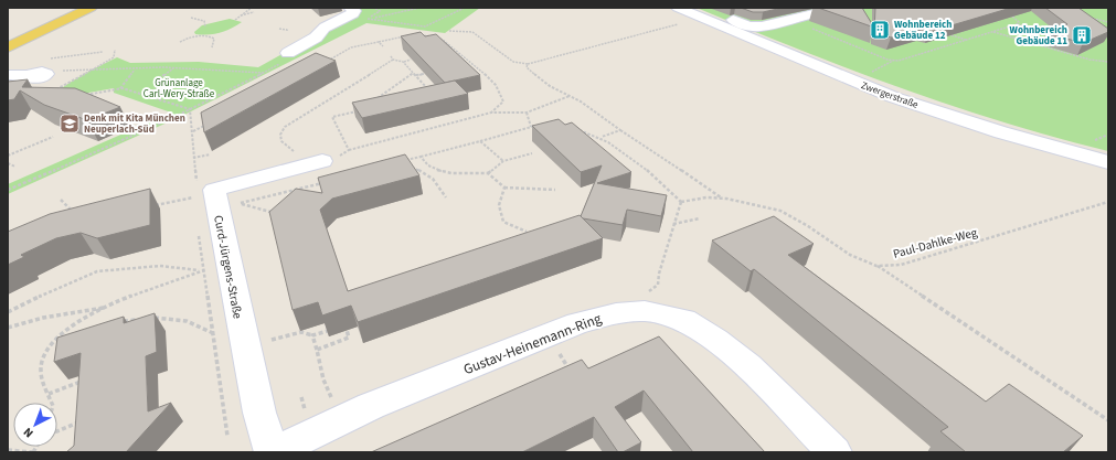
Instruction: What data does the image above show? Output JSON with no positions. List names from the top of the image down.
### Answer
{
  "streets": {
    "street": ["Zwergerstraße", "Curd-Jürgens-Straße", "Gustav-Heinemann-Ring"],
    "path": ["Paul-Dahlke-Weg"]
  },
  "crossings": [
    ["Curd-Jürgens-Straße", "Gustav-Heinemann-Ring"]
  ],
  "parks": ["Grünanlage Carl-Wery-Straße"],
  "places": {
    "building": ["Wohnbereich Gebäude 12", "Wohnbereich Gebäude 11"],
    "school or university": ["Denk mit Kita München Neuperlach-Süd"]
  },
  "north": "bottom left"
}
